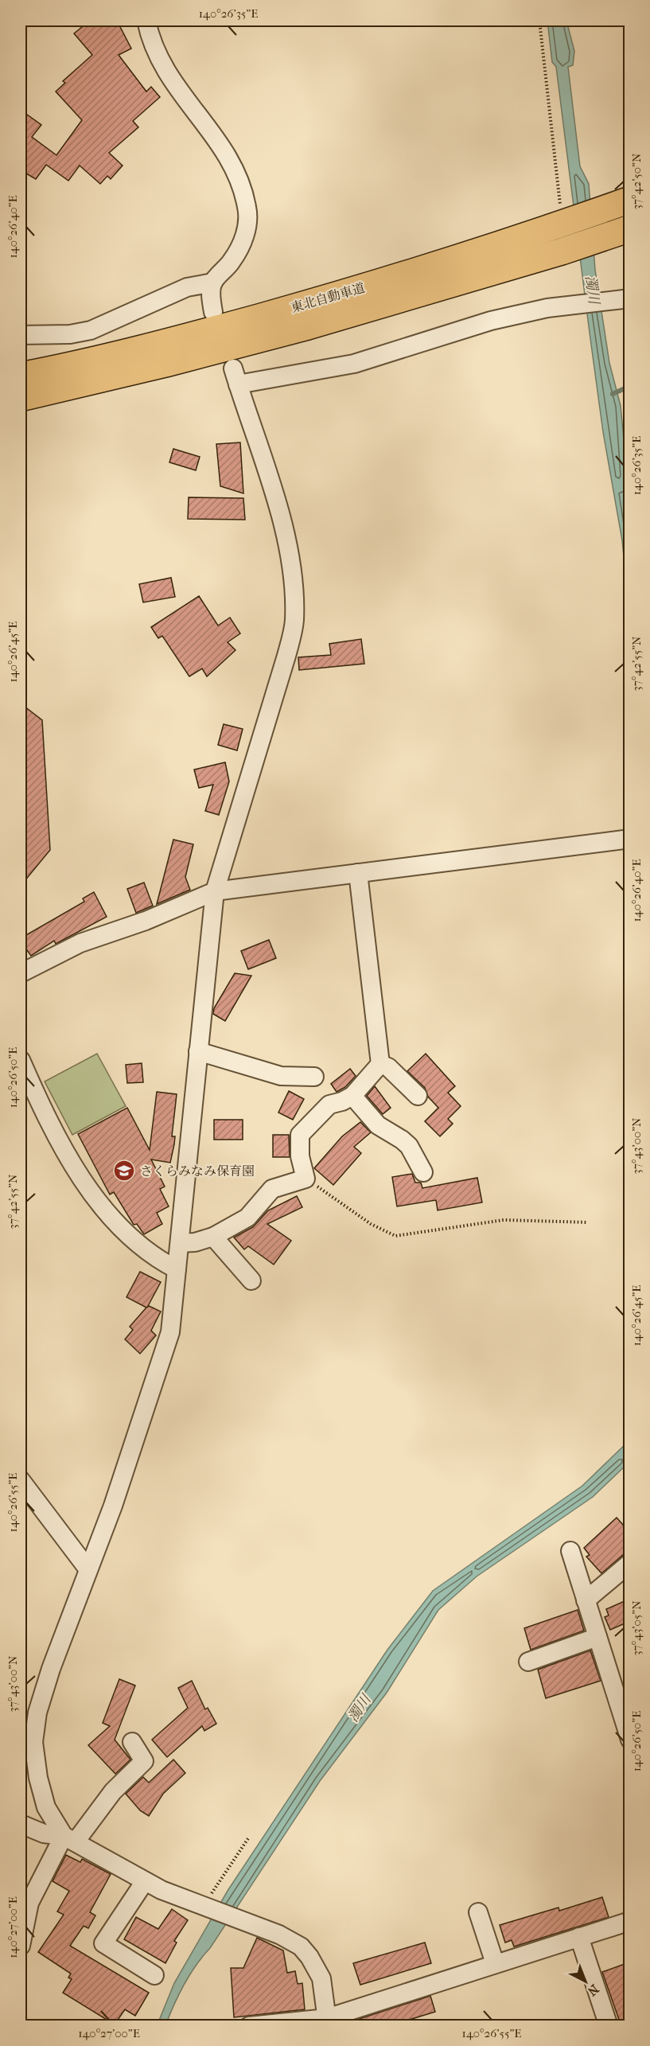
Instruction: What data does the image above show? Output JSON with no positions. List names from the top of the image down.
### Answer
{
  "streets": {
    "highway": ["東北自動車道"]
  },
  "water": ["濁川"],
  "places": {
    "school or university": ["さくらみなみ保育園"]
  },
  "north": "bottom right",
  "coordinates": [
    "140°26'35\"E",
    "37°42'50\"N",
    "140°26'40\"E",
    "140°26'45\"E",
    "37°42'55\"N",
    "140°26'50\"E",
    "37°43'00\"N",
    "140°26'55\"E",
    "37°43'05\"N",
    "140°27'00\"E"
  ]
}
